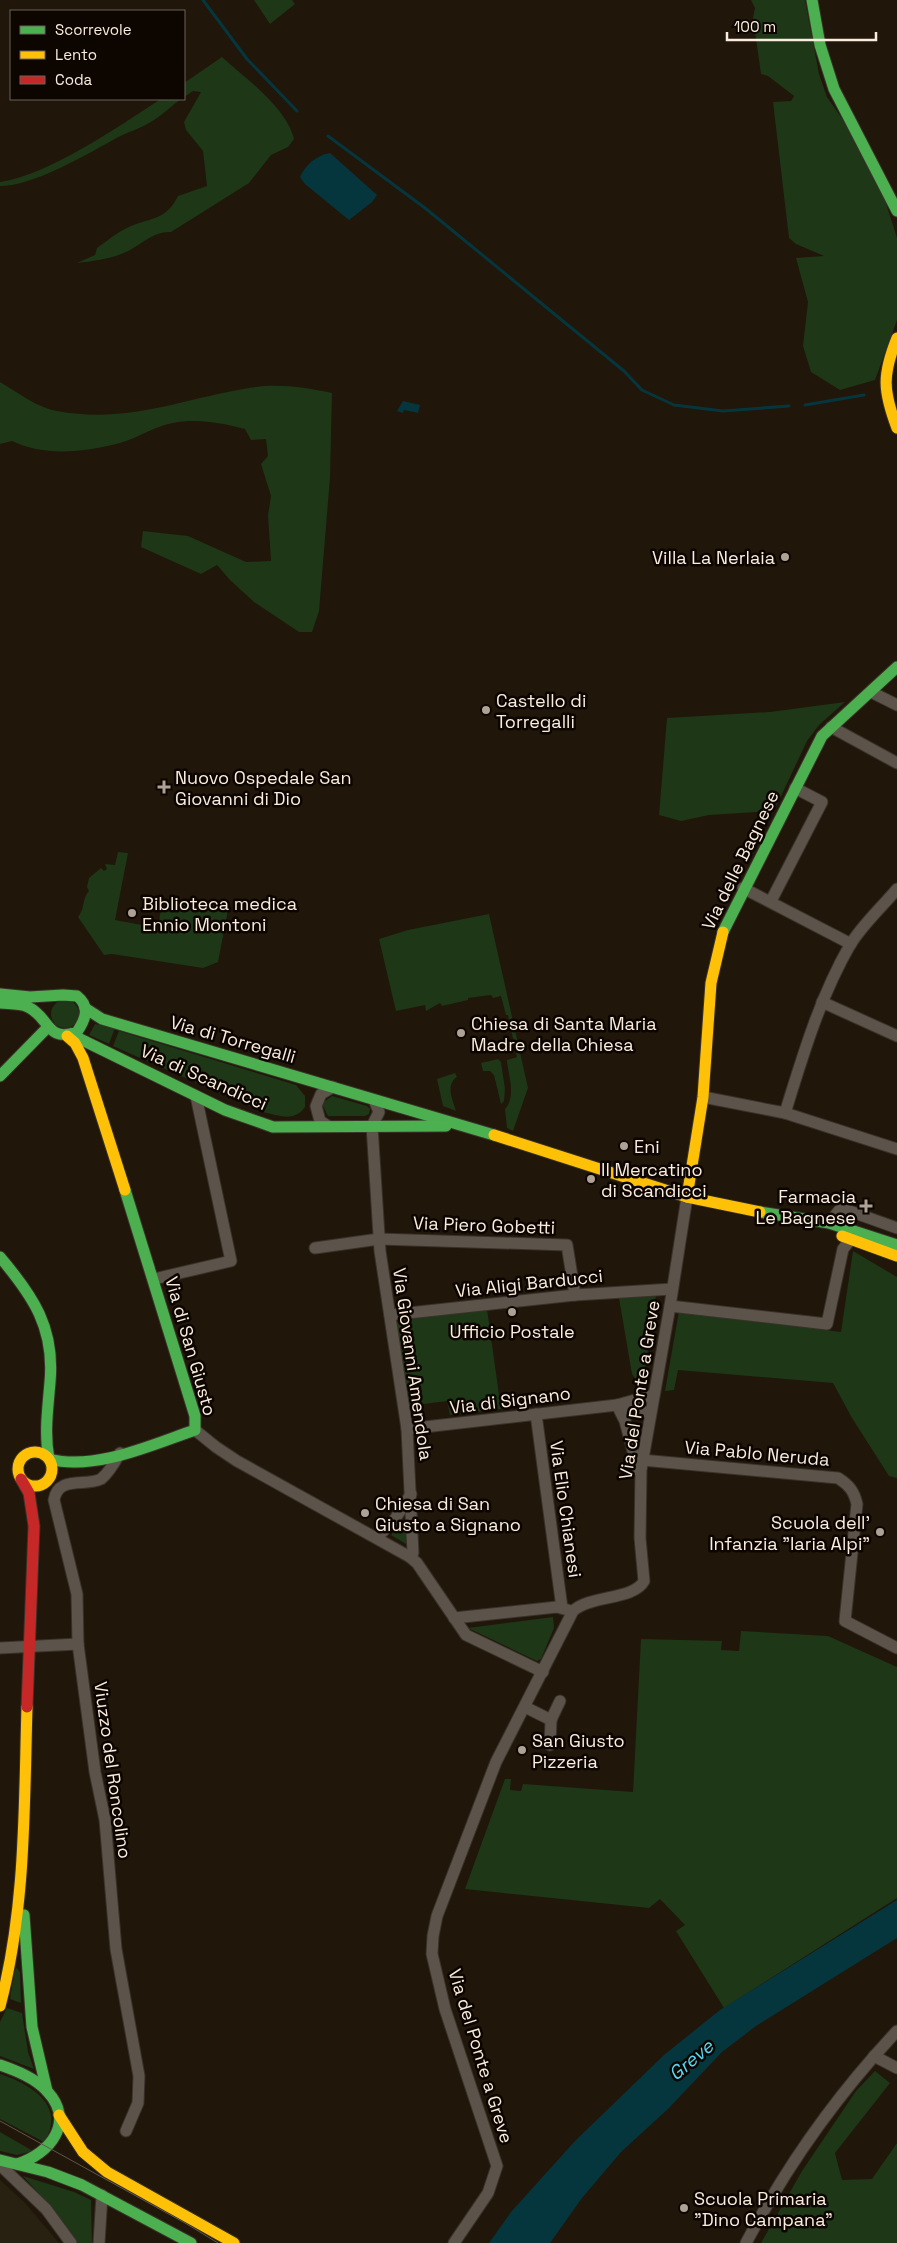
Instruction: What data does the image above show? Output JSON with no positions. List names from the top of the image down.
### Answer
{
  "streets": {
    "main road": [
      "Via delle Bagnese",
      "Via di Torregalli",
      "Via di Scandicci",
      "Via di San Giusto"
    ],
    "street": [
      "Via Piero Gobetti",
      "Via Aligi Barducci",
      "Via Giovanni Amendola",
      "Via del Ponte a Greve",
      "Via di Signano",
      "Via Pablo Neruda",
      "Via Elio Chianesi",
      "Viuzzo del Roncolino"
    ]
  },
  "crossings": [
    ["Via delle Bagnese", "Via di Torregalli"],
    ["Via delle Bagnese", "Via del Ponte a Greve"],
    ["Via di Torregalli", "Via di Scandicci"],
    ["Via di Torregalli", "Via di San Giusto"],
    ["Via di Torregalli", "Via Giovanni Amendola"],
    ["Via di Torregalli", "Via del Ponte a Greve"],
    ["Via di Scandicci", "Via di San Giusto"],
    ["Via di Scandicci", "Via Giovanni Amendola"],
    ["Via Piero Gobetti", "Via Aligi Barducci"],
    ["Via Piero Gobetti", "Via Giovanni Amendola"],
    ["Via Aligi Barducci", "Via Giovanni Amendola"],
    ["Via Aligi Barducci", "Via del Ponte a Greve"],
    ["Via di San Giusto", "Via Giovanni Amendola"],
    ["Via di San Giusto", "Via del Ponte a Greve"],
    ["Via Giovanni Amendola", "Via di Signano"],
    ["Via del Ponte a Greve", "Via Pablo Neruda"],
    ["Via del Ponte a Greve", "Via Elio Chianesi"],
    ["Via di Signano", "Via Elio Chianesi"]
  ],
  "water": ["Greve"],
  "places": {
    "other": [
      "Villa La Nerlaia",
      "Castello di Torregalli",
      "Biblioteca medica Ennio Montoni",
      "Chiesa di Santa Maria Madre della Chiesa",
      "Eni",
      "Il Mercatino di Scandicci",
      "Ufficio Postale",
      "Chiesa di San Giusto a Signano",
      "Scuola dell' Infanzia \"Iaria Alpi\"",
      "San Giusto Pizzeria",
      "Scuola Primaria \"Dino Campana\""
    ],
    "health": ["Nuovo Ospedale San Giovanni di Dio", "Farmacia Le Bagnese"]
  },
  "legend": ["Scorrevole", "Lento", "Coda"],
  "scale_bar": "100 m"
}
